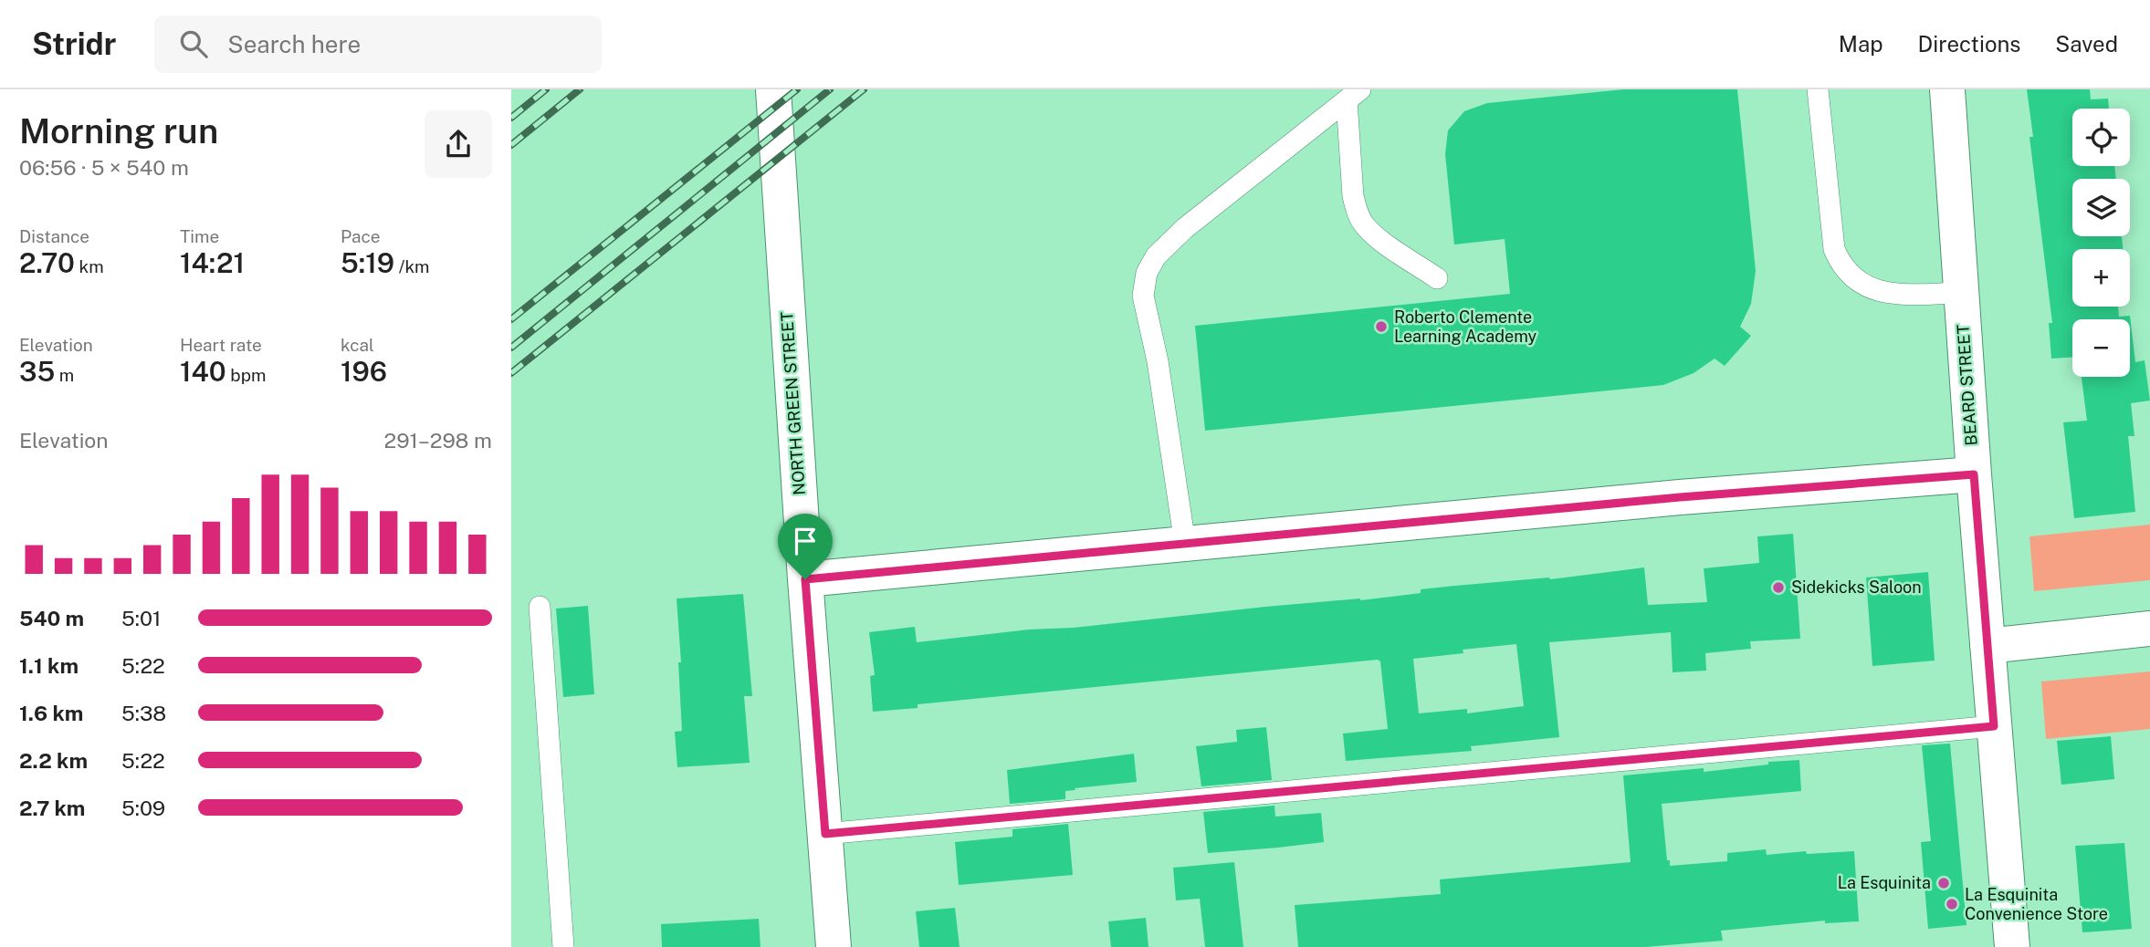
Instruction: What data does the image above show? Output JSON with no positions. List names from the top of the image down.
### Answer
{
  "streets": {
    "street": ["BEARD STREET", "NORTH GREEN STREET"]
  },
  "places": [
    "Roberto Clemente Learning Academy",
    "Sidekicks Saloon",
    "La Esquinita",
    "La Esquinita Convenience Store"
  ],
  "page": {
    "header": "Stridr",
    "search": "Search here",
    "nav": ["Map", "Directions", "Saved"],
    "heading": ["Morning run", "06:56 · 5 × 540 m"],
    "map_buttons": ["+", "−"],
    "stats": [
      ["Distance", "2.70 km"],
      ["Time", "14:21"],
      ["Pace", "5:19 /km"],
      ["Elevation", "35 m"],
      ["Heart rate", "140 bpm"],
      ["kcal", "196"]
    ],
    "chart": ["Elevation", "291–298 m"],
    "list": [
      {
        "name": "540 m",
        "note": "5:01"
      },
      {
        "name": "1.1 km",
        "note": "5:22"
      },
      {
        "name": "1.6 km",
        "note": "5:38"
      },
      {
        "name": "2.2 km",
        "note": "5:22"
      },
      {
        "name": "2.7 km",
        "note": "5:09"
      }
    ]
  }
}
